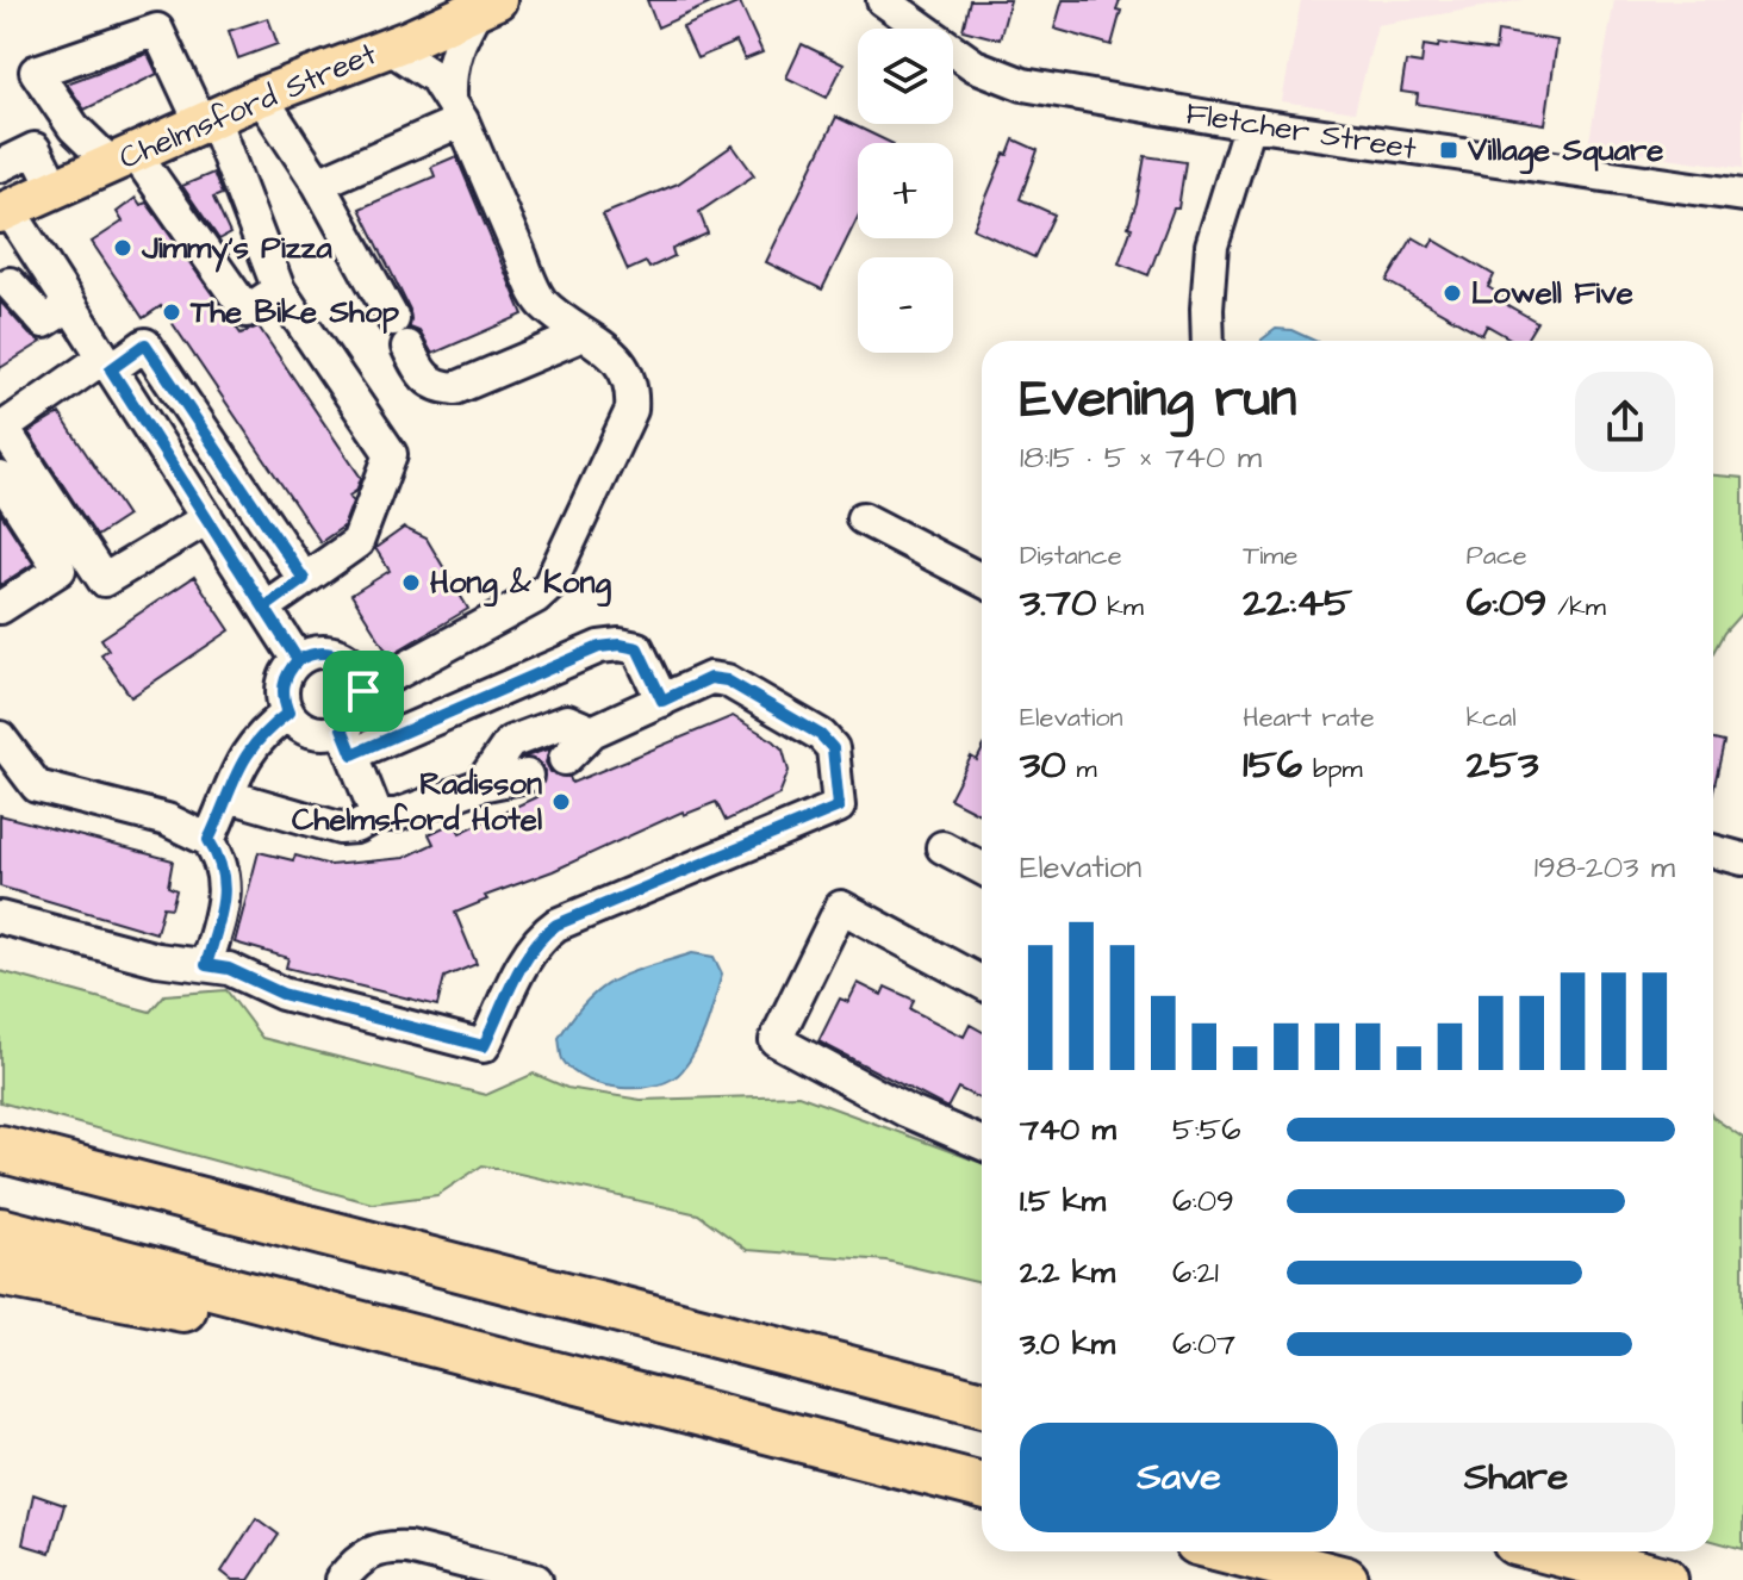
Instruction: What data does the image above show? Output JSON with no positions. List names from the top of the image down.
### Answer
{
  "streets": {
    "main road": ["Chelmsford Street"],
    "street": ["Fletcher Street"]
  },
  "places": {
    "transit": ["Village Square"],
    "other": [
      "Jimmy's Pizza",
      "Lowell Five",
      "The Bike Shop",
      "Hong & Kong",
      "Radisson Chelmsford Hotel"
    ]
  },
  "page": {
    "map_buttons": ["+", "−"],
    "heading": ["Evening run", "18:15 · 5 × 740 m"],
    "stats": [
      ["Distance", "3.70 km"],
      ["Time", "22:45"],
      ["Pace", "6:09 /km"],
      ["Elevation", "30 m"],
      ["Heart rate", "156 bpm"],
      ["kcal", "253"]
    ],
    "chart": ["Elevation", "198–203 m"],
    "list": [
      {
        "name": "740 m",
        "note": "5:56"
      },
      {
        "name": "1.5 km",
        "note": "6:09"
      },
      {
        "name": "2.2 km",
        "note": "6:21"
      },
      {
        "name": "3.0 km",
        "note": "6:07"
      }
    ],
    "buttons": ["Save", "Share"]
  }
}
